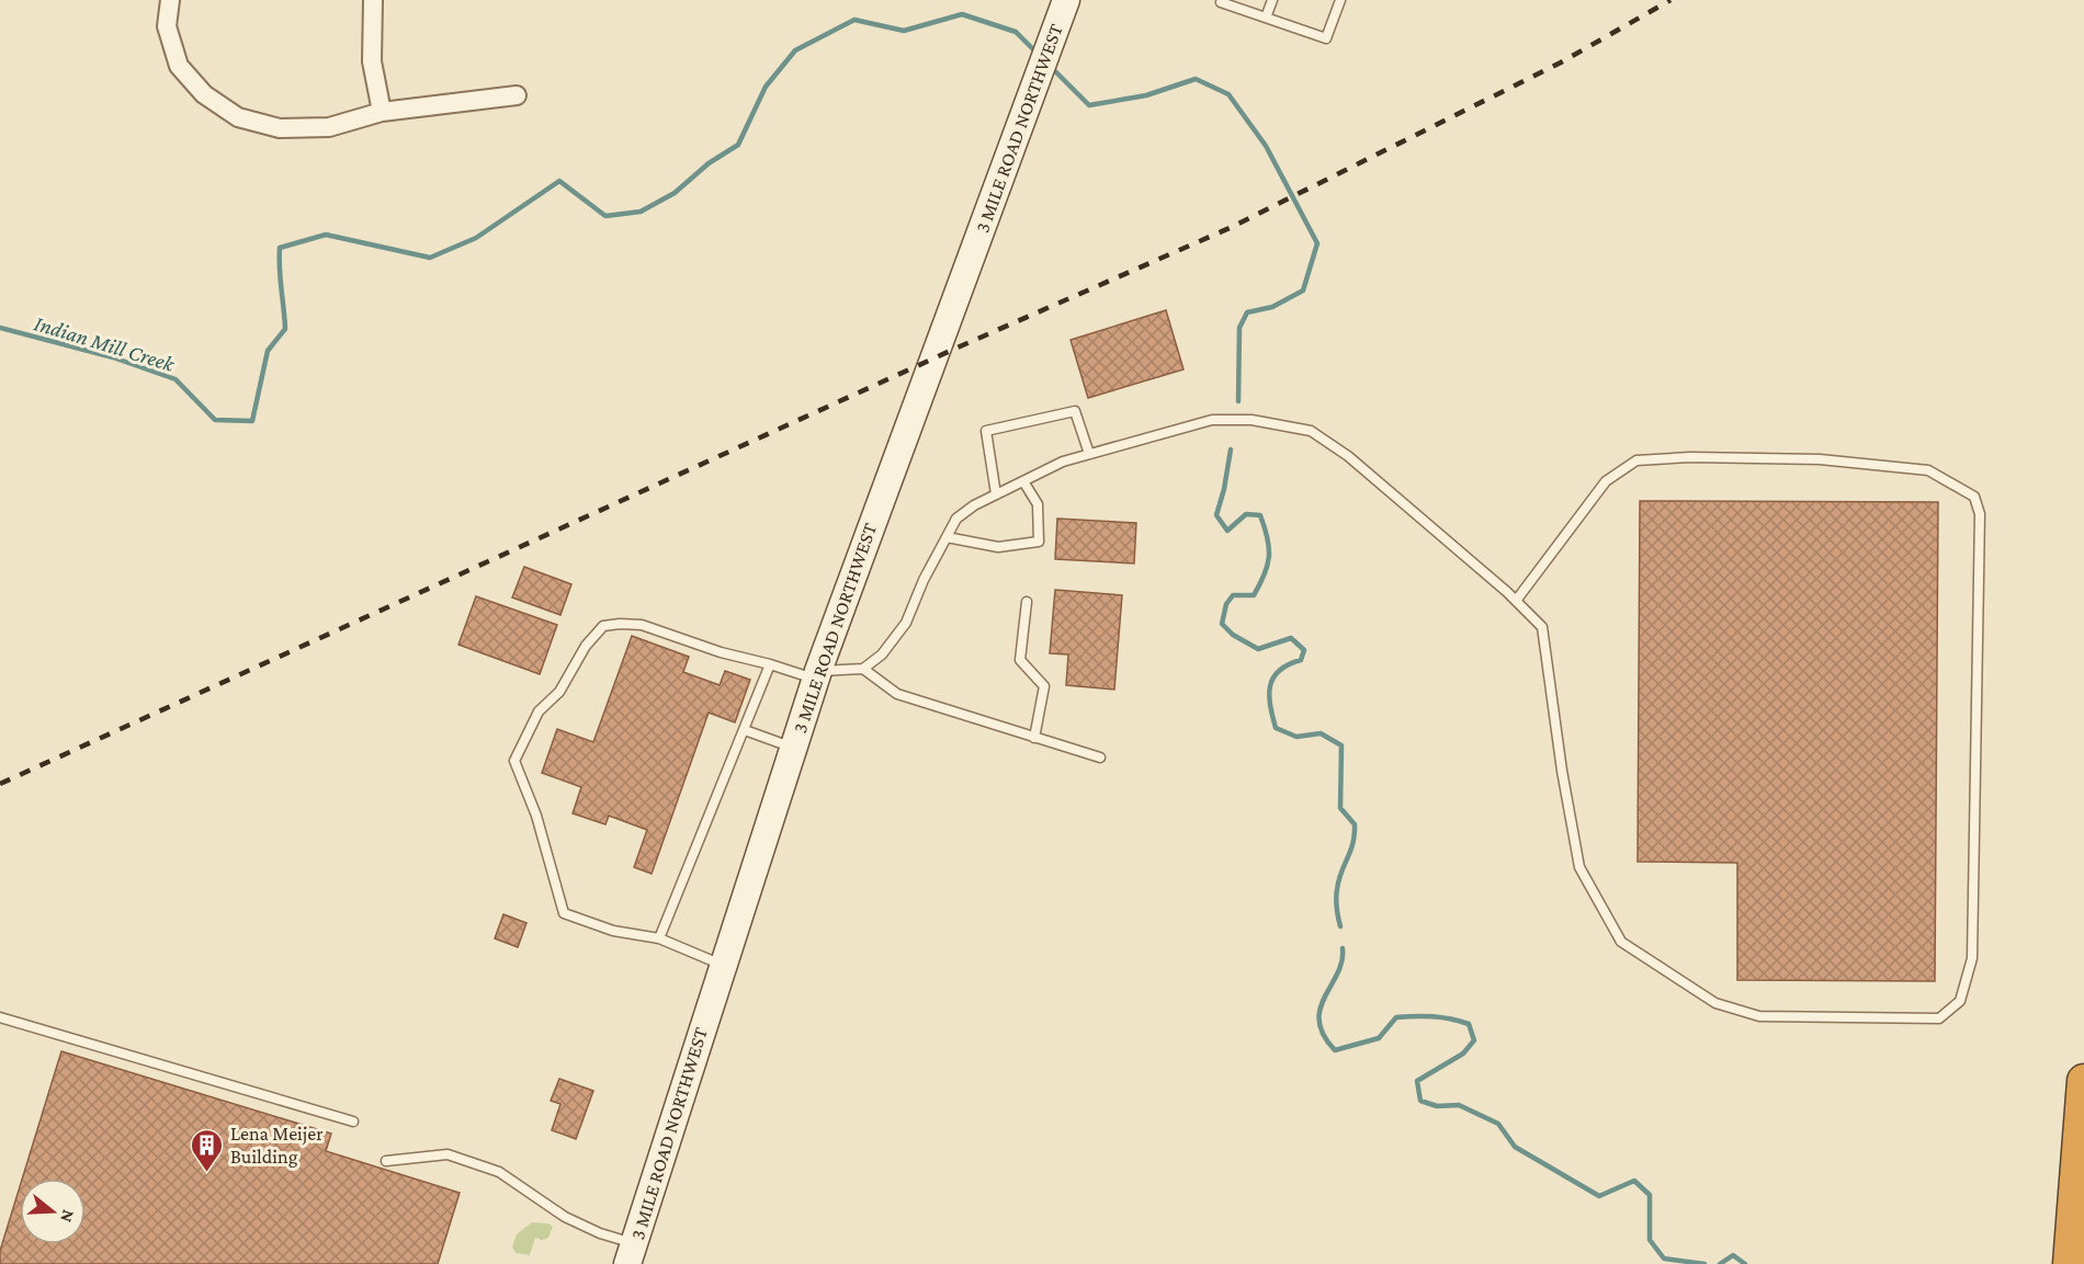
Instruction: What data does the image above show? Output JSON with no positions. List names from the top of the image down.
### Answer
{
  "streets": {
    "main road": ["3 MILE ROAD NORTHWEST"]
  },
  "water": ["Indian Mill Creek"],
  "places": {
    "building": ["Lena Meijer Building"]
  },
  "north": "right"
}
